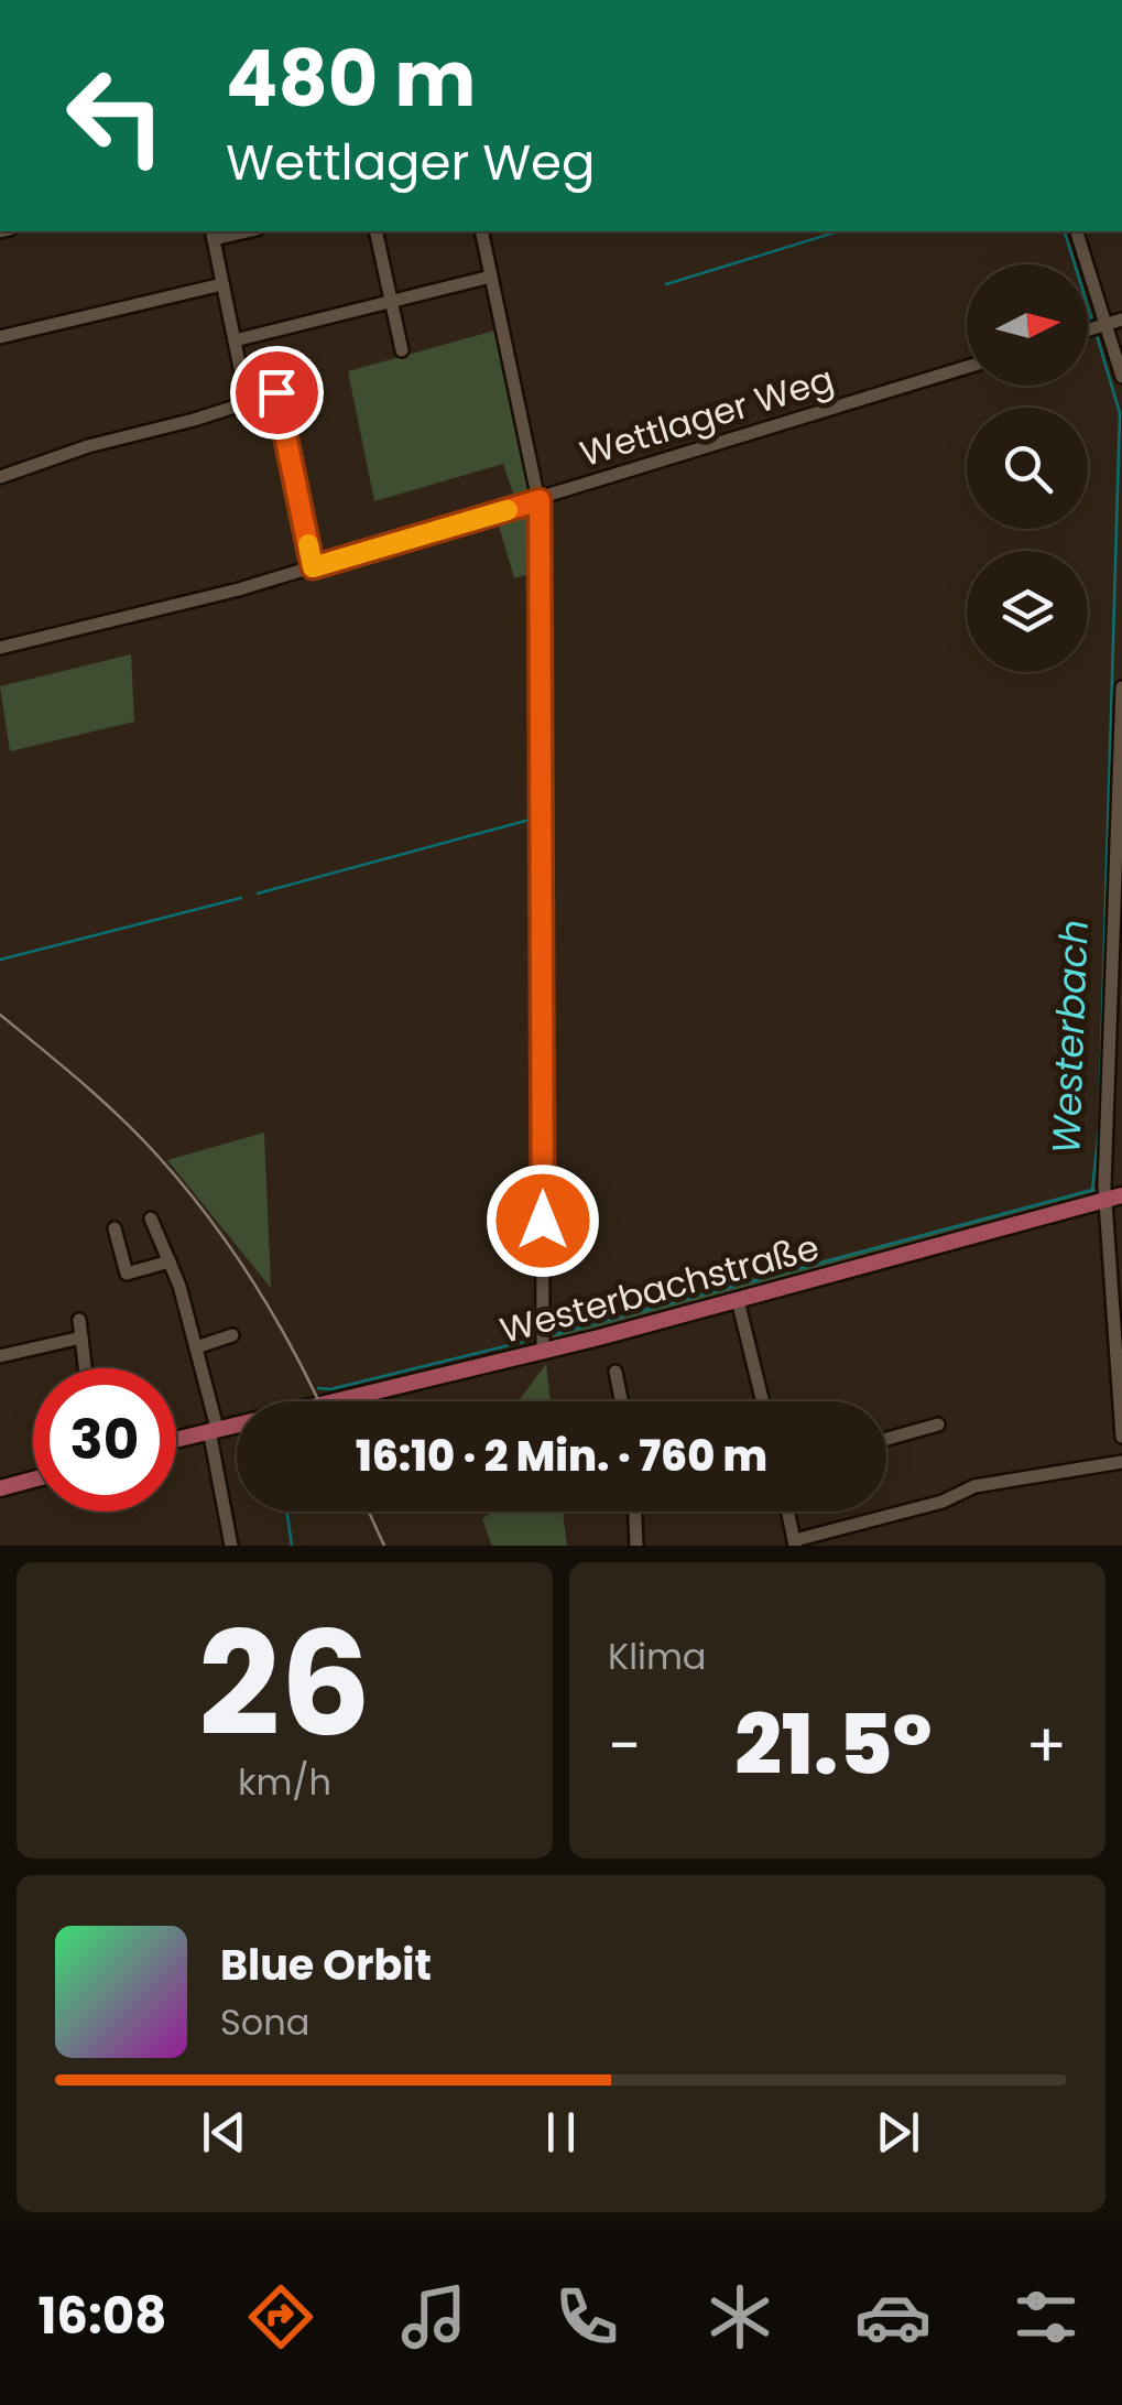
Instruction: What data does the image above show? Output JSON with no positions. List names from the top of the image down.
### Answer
{
  "streets": {
    "main road": ["Westerbachstraße"],
    "street": ["Wettlager Weg"]
  },
  "water": ["Westerbach"],
  "north": "right",
  "page": {
    "turn": ["480 m", "Wettlager Weg"],
    "limit": "30",
    "trip": "16:10 · 2 Min. · 760 m",
    "tile": [
      ["26", "km/h"],
      "Klima"
    ],
    "heat": ["−", "21.5°", "+"],
    "song": ["Blue Orbit", "Sona"],
    "tabs": "16:08"
  }
}
